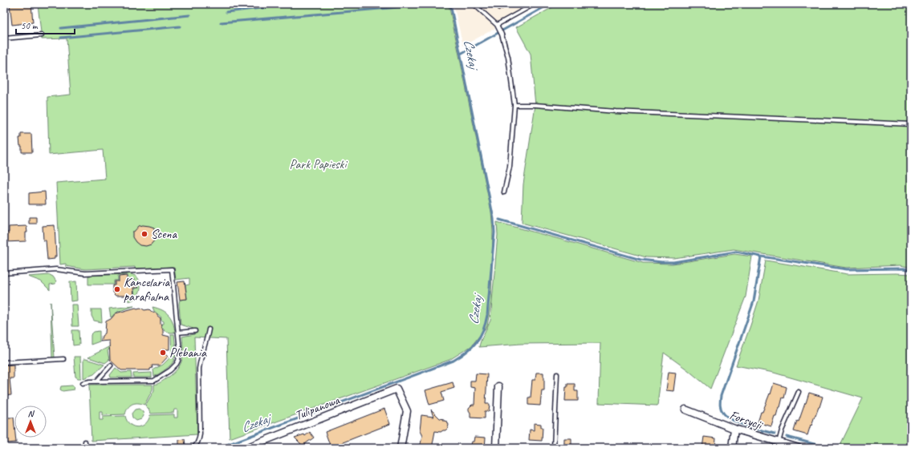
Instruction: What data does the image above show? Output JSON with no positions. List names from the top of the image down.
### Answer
{
  "streets": {
    "street": ["Tulipanowa", "Forsycji"]
  },
  "water": ["Czekaj"],
  "parks": ["Park Papieski"],
  "places": ["Scena", "Kancelaria parafialna", "Plebania"],
  "scale_bar": "50 m",
  "north": "top"
}
